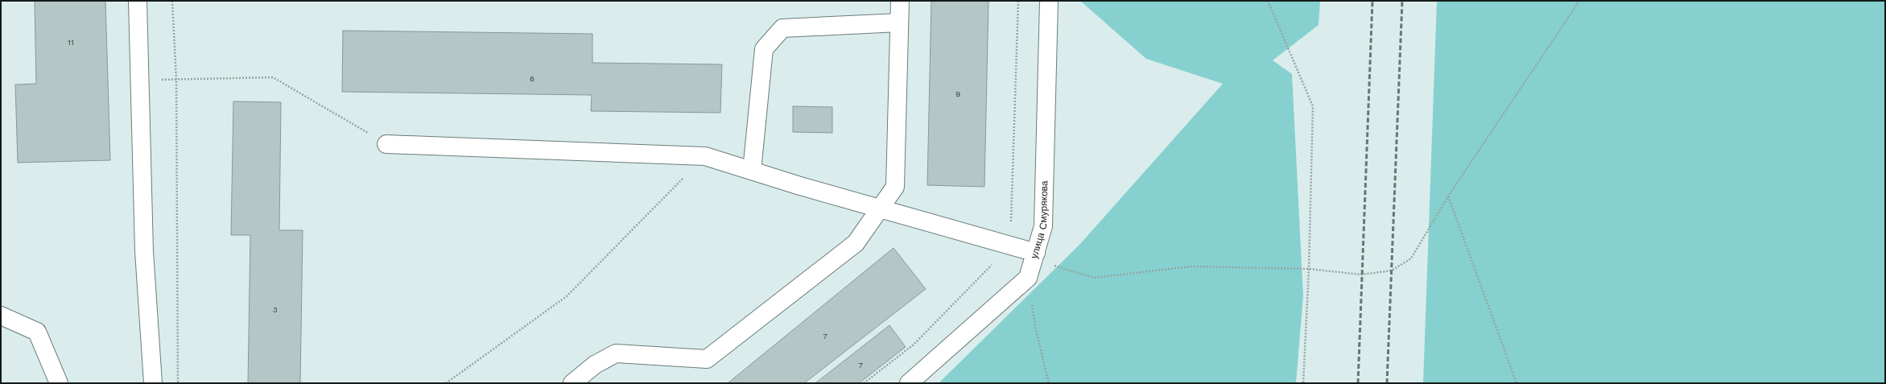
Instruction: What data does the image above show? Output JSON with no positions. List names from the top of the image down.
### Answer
{
  "streets": {
    "street": ["улица Смурякова"]
  },
  "house_numbers": [
    "11",
    "6",
    "9",
    "3",
    "7",
    "7"
  ]
}
